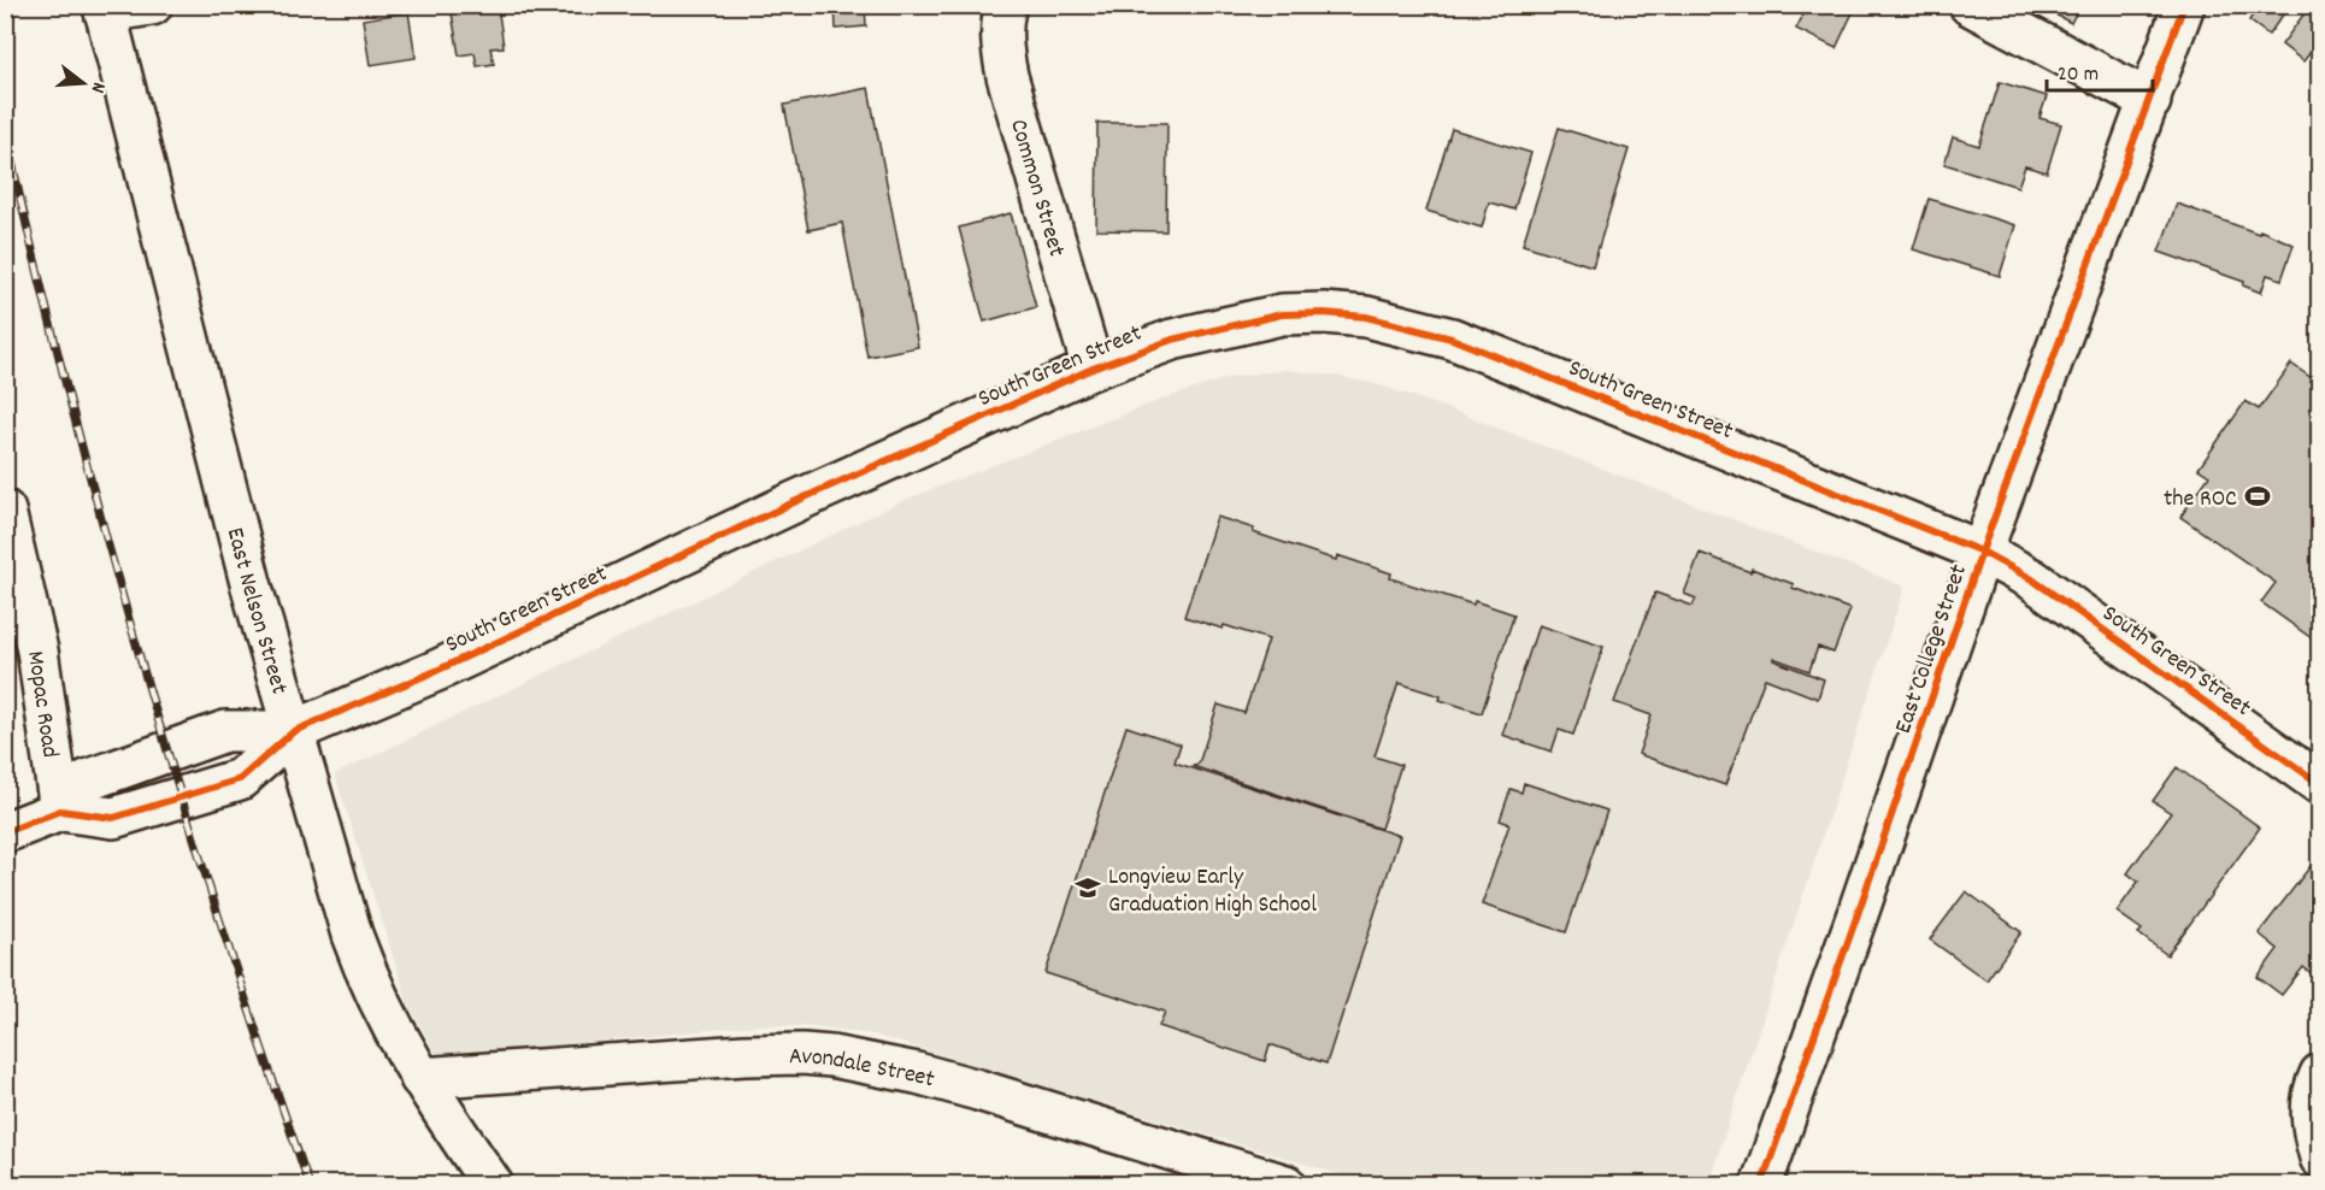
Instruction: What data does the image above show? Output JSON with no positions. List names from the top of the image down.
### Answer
{
  "streets": {
    "street": [
      "Common Street",
      "South Green Street",
      "East Nelson Street",
      "East College Street",
      "Mopac Road",
      "Avondale Street"
    ]
  },
  "crossings": [
    ["Common Street", "South Green Street"],
    ["South Green Street", "East Nelson Street"],
    ["South Green Street", "East College Street"],
    ["South Green Street", "Mopac Road"],
    ["East Nelson Street", "Avondale Street"]
  ],
  "places": {
    "sports": ["the ROC"],
    "school or university": ["Longview Early Graduation High School"]
  },
  "scale_bar": "20 m",
  "north": "right"
}
